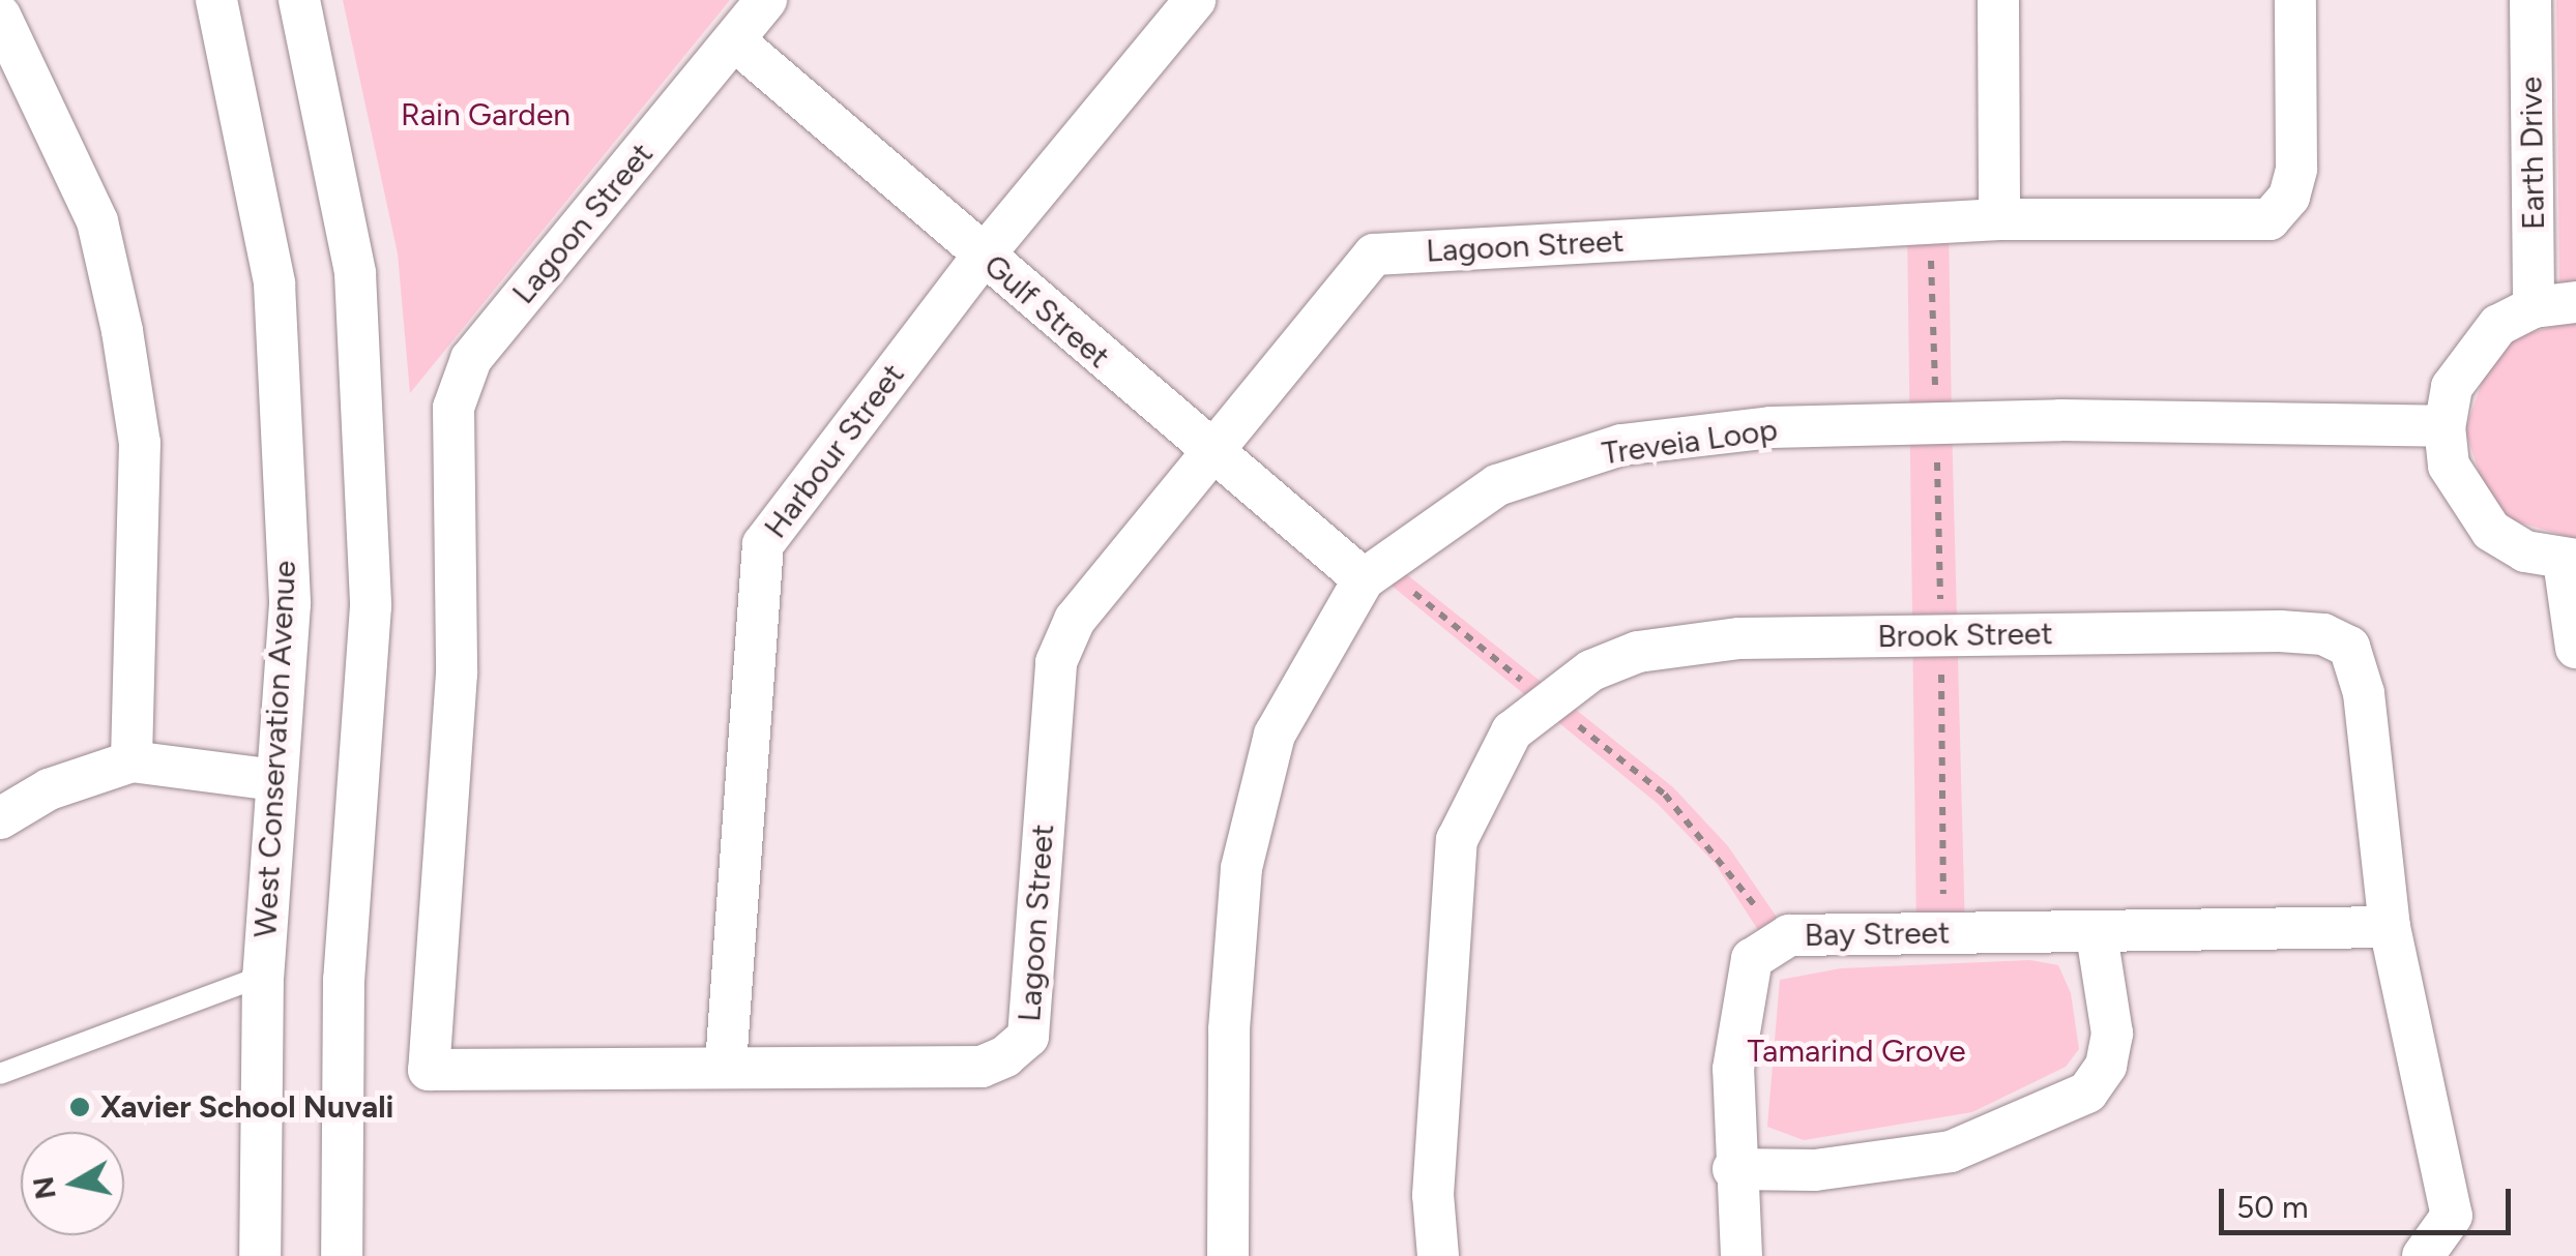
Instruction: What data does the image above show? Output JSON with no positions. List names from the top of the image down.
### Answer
{
  "streets": {
    "street": [
      "Earth Drive",
      "Lagoon Street",
      "Gulf Street",
      "Treveia Loop",
      "Harbour Street",
      "Brook Street",
      "West Conservation Avenue",
      "Bay Street"
    ]
  },
  "crossings": [
    ["Lagoon Street", "Gulf Street"],
    ["Lagoon Street", "Harbour Street"],
    ["Gulf Street", "Treveia Loop"],
    ["Gulf Street", "Harbour Street"],
    ["Brook Street", "Bay Street"]
  ],
  "parks": ["Rain Garden", "Tamarind Grove"],
  "places": ["Xavier School Nuvali"],
  "scale_bar": "50 m",
  "north": "left"
}
